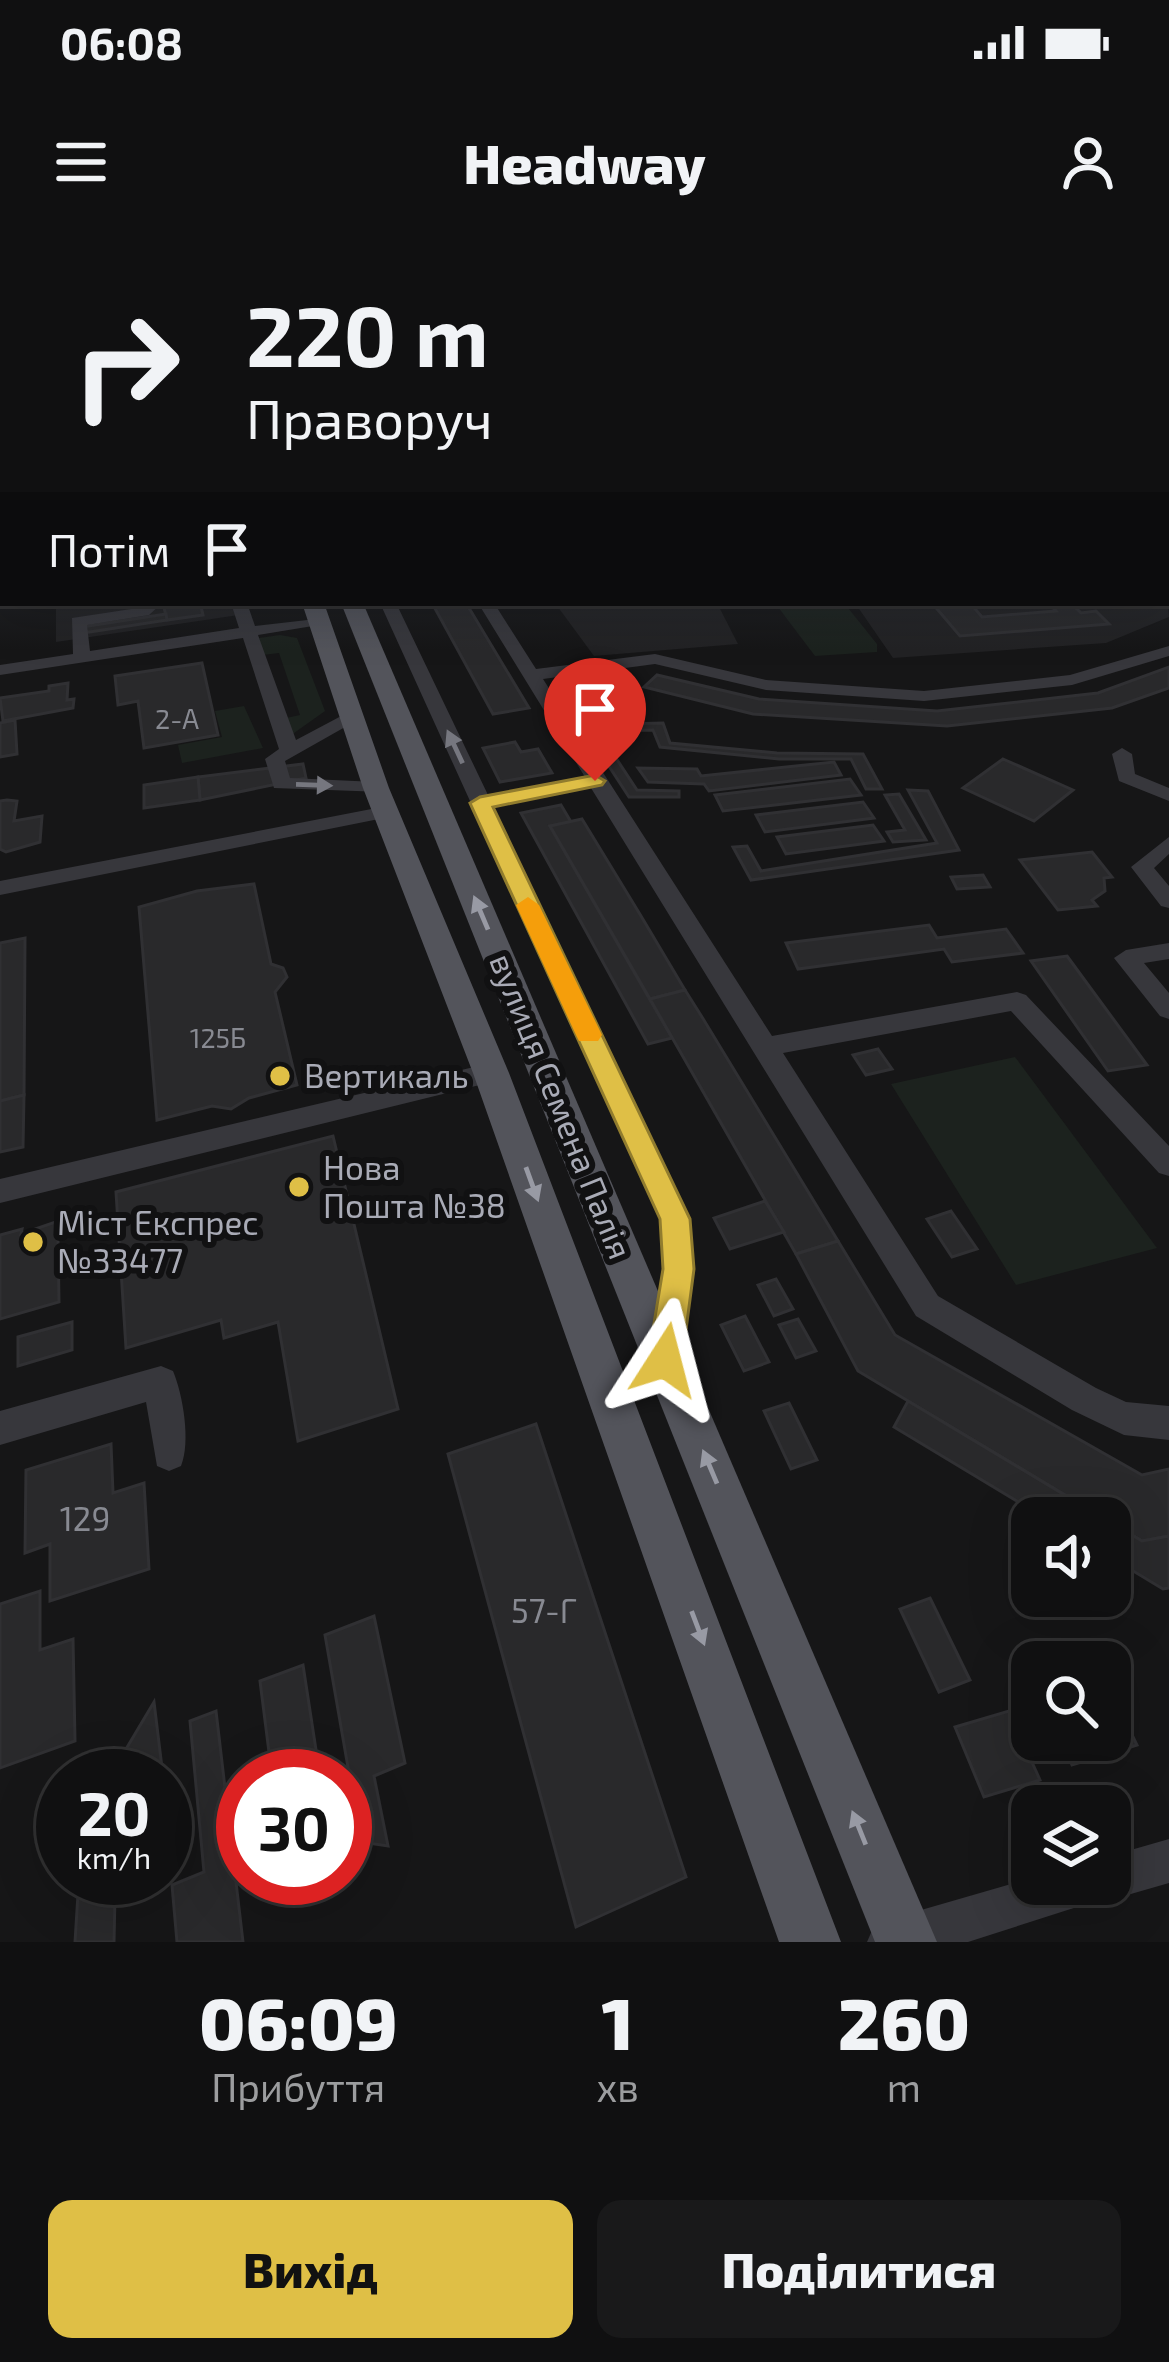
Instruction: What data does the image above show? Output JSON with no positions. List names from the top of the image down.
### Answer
{
  "streets": {
    "main road": ["вулиця Семена Палія"]
  },
  "places": ["Вертикаль", "Нова Пошта №38", "Міст Експрес №33477"],
  "house_numbers": [
    "2-А",
    "125Б",
    "129",
    "57-Г"
  ],
  "page": {
    "status": "06:08",
    "header": "Headway",
    "turn": ["220 m", "Праворуч"],
    "then": "Потім",
    "speed": "20 km/h",
    "limit": "30",
    "eta": [
      "06:09",
      "Прибуття",
      "1",
      "хв",
      "260",
      "m"
    ],
    "buttons": ["Вихід", "Поділитися"]
  }
}
